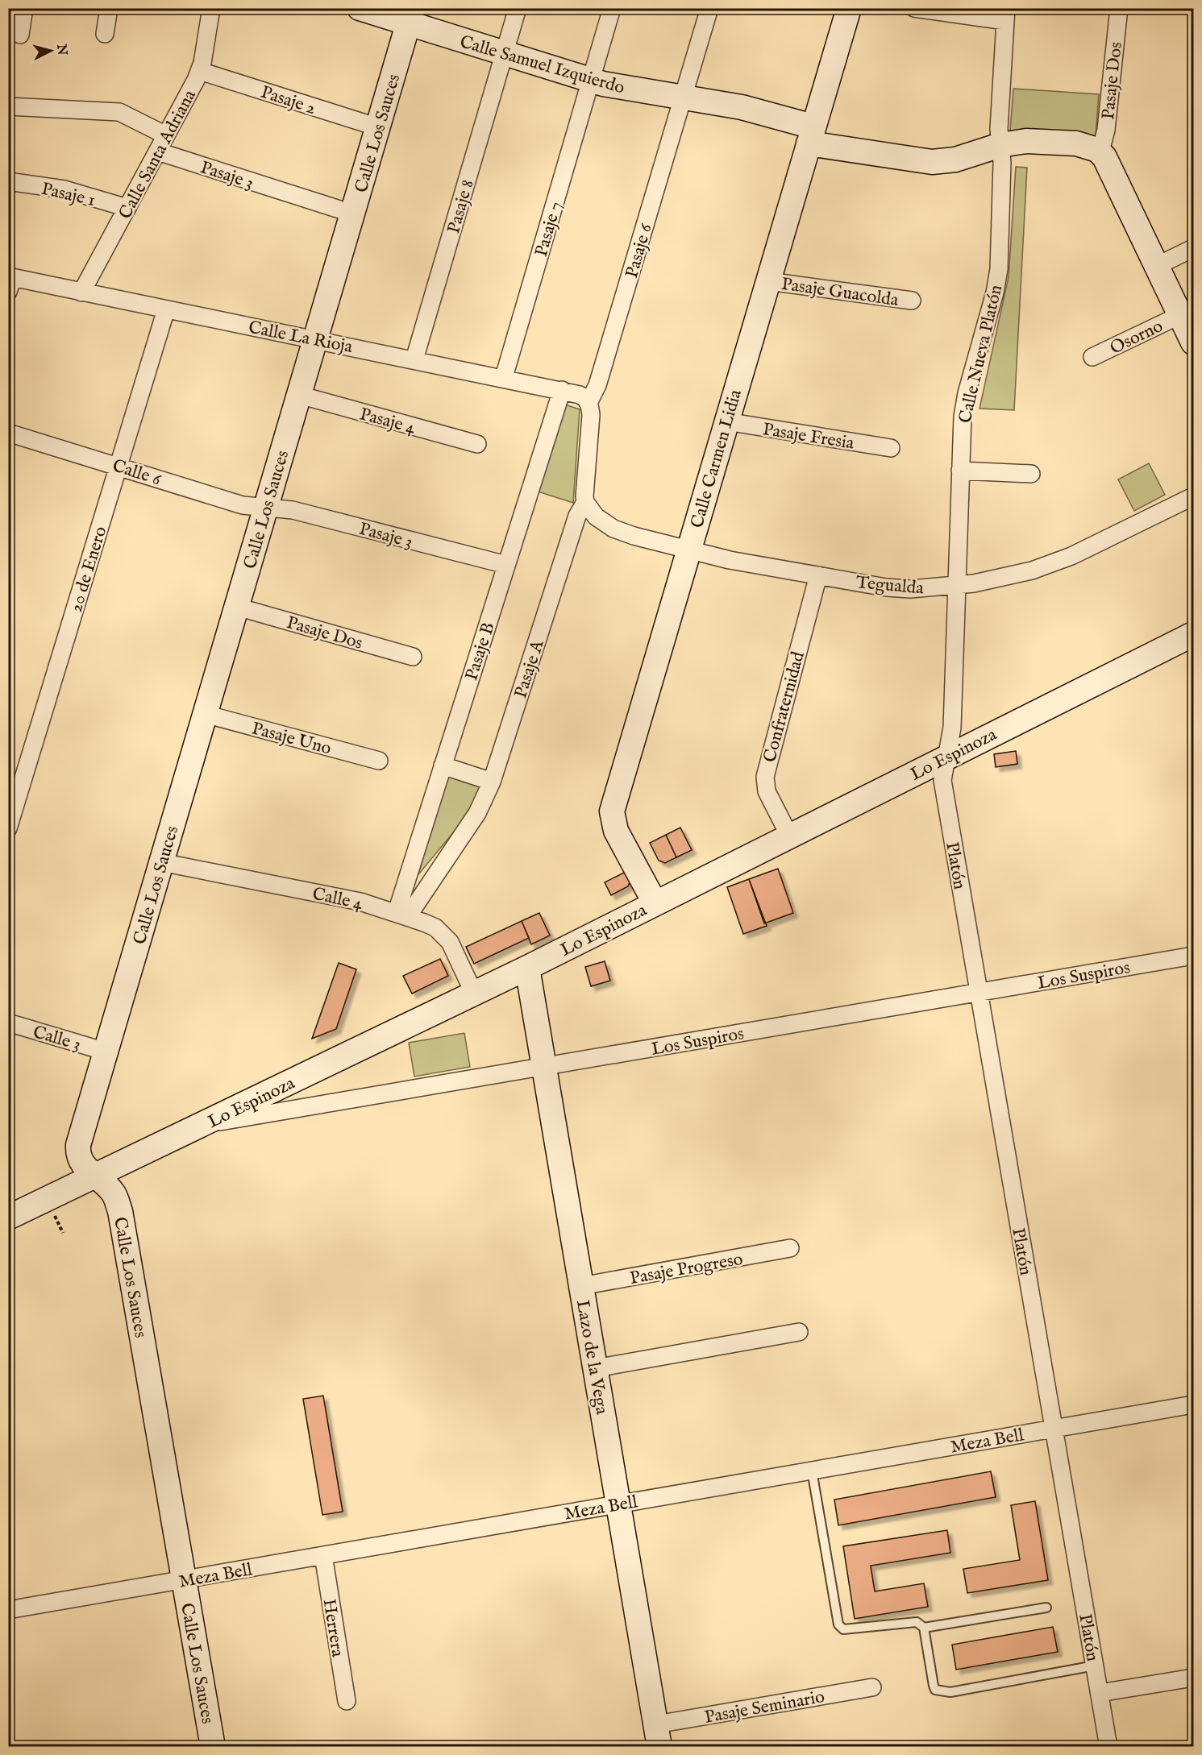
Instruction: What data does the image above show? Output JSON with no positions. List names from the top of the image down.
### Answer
{
  "streets": {
    "street": [
      "Calle Samuel Izquierdo",
      "Pasaje Dos",
      "Pasaje 2",
      "Calle Los Sauces",
      "Calle Santa Adriana",
      "Pasaje 3",
      "Pasaje 1",
      "Pasaje 8",
      "Pasaje 7",
      "Pasaje 6",
      "Pasaje Guacolda",
      "Calle La Rioja",
      "Osorno",
      "Calle Nueva Platón",
      "Pasaje 4",
      "Pasaje Fresia",
      "Calle Carmen Lidia",
      "Calle 6",
      "20 de Enero",
      "Tegualda",
      "Pasaje B",
      "Pasaje A",
      "Confraternidad",
      "Pasaje Uno",
      "Lo Espinoza",
      "Platón",
      "Calle 4",
      "Los Suspiros",
      "Calle 3",
      "Pasaje Progreso",
      "Lazo de la Vega",
      "Meza Bell",
      "Herrera",
      "Pasaje Seminario"
    ]
  },
  "crossings": [
    ["Calle Samuel Izquierdo", "Calle Los Sauces"],
    ["Calle Samuel Izquierdo", "Pasaje 8"],
    ["Calle Samuel Izquierdo", "Pasaje 7"],
    ["Calle Samuel Izquierdo", "Pasaje 6"],
    ["Calle Samuel Izquierdo", "Calle Nueva Platón"],
    ["Calle Samuel Izquierdo", "Calle Carmen Lidia"],
    ["Pasaje Dos", "Calle Los Sauces"],
    ["Pasaje 2", "Calle Los Sauces"],
    ["Pasaje 2", "Calle Santa Adriana"],
    ["Calle Los Sauces", "Pasaje 3"],
    ["Calle Los Sauces", "Calle La Rioja"],
    ["Calle Los Sauces", "Pasaje 4"],
    ["Calle Los Sauces", "Calle 6"],
    ["Calle Los Sauces", "Pasaje Uno"],
    ["Calle Los Sauces", "Lo Espinoza"],
    ["Calle Los Sauces", "Calle 4"],
    ["Calle Los Sauces", "Calle 3"],
    ["Calle Los Sauces", "Meza Bell"],
    ["Calle Santa Adriana", "Pasaje 3"],
    ["Calle Santa Adriana", "Pasaje 1"],
    ["Calle Santa Adriana", "Calle La Rioja"],
    ["Pasaje 3", "Calle 6"],
    ["Pasaje 3", "Pasaje B"],
    ["Pasaje 8", "Calle La Rioja"],
    ["Pasaje 7", "Calle La Rioja"],
    ["Pasaje 6", "Calle La Rioja"],
    ["Pasaje 6", "Pasaje A"],
    ["Pasaje Guacolda", "Calle Carmen Lidia"],
    ["Calle La Rioja", "20 de Enero"],
    ["Calle La Rioja", "Pasaje B"],
    ["Calle La Rioja", "Pasaje A"],
    ["Calle Nueva Platón", "Tegualda"],
    ["Calle Nueva Platón", "Lo Espinoza"],
    ["Calle Nueva Platón", "Platón"],
    ["Pasaje Fresia", "Calle Carmen Lidia"],
    ["Calle Carmen Lidia", "Tegualda"],
    ["Calle Carmen Lidia", "Lo Espinoza"],
    ["Calle 6", "20 de Enero"],
    ["Tegualda", "Pasaje A"],
    ["Tegualda", "Confraternidad"],
    ["Pasaje B", "Pasaje A"],
    ["Pasaje B", "Calle 4"],
    ["Pasaje A", "Calle 4"],
    ["Confraternidad", "Lo Espinoza"],
    ["Lo Espinoza", "Platón"],
    ["Lo Espinoza", "Calle 4"],
    ["Lo Espinoza", "Los Suspiros"],
    ["Lo Espinoza", "Lazo de la Vega"],
    ["Platón", "Los Suspiros"],
    ["Platón", "Meza Bell"],
    ["Los Suspiros", "Lazo de la Vega"],
    ["Pasaje Progreso", "Lazo de la Vega"],
    ["Lazo de la Vega", "Meza Bell"],
    ["Lazo de la Vega", "Pasaje Seminario"],
    ["Meza Bell", "Herrera"]
  ],
  "north": "right"
}
